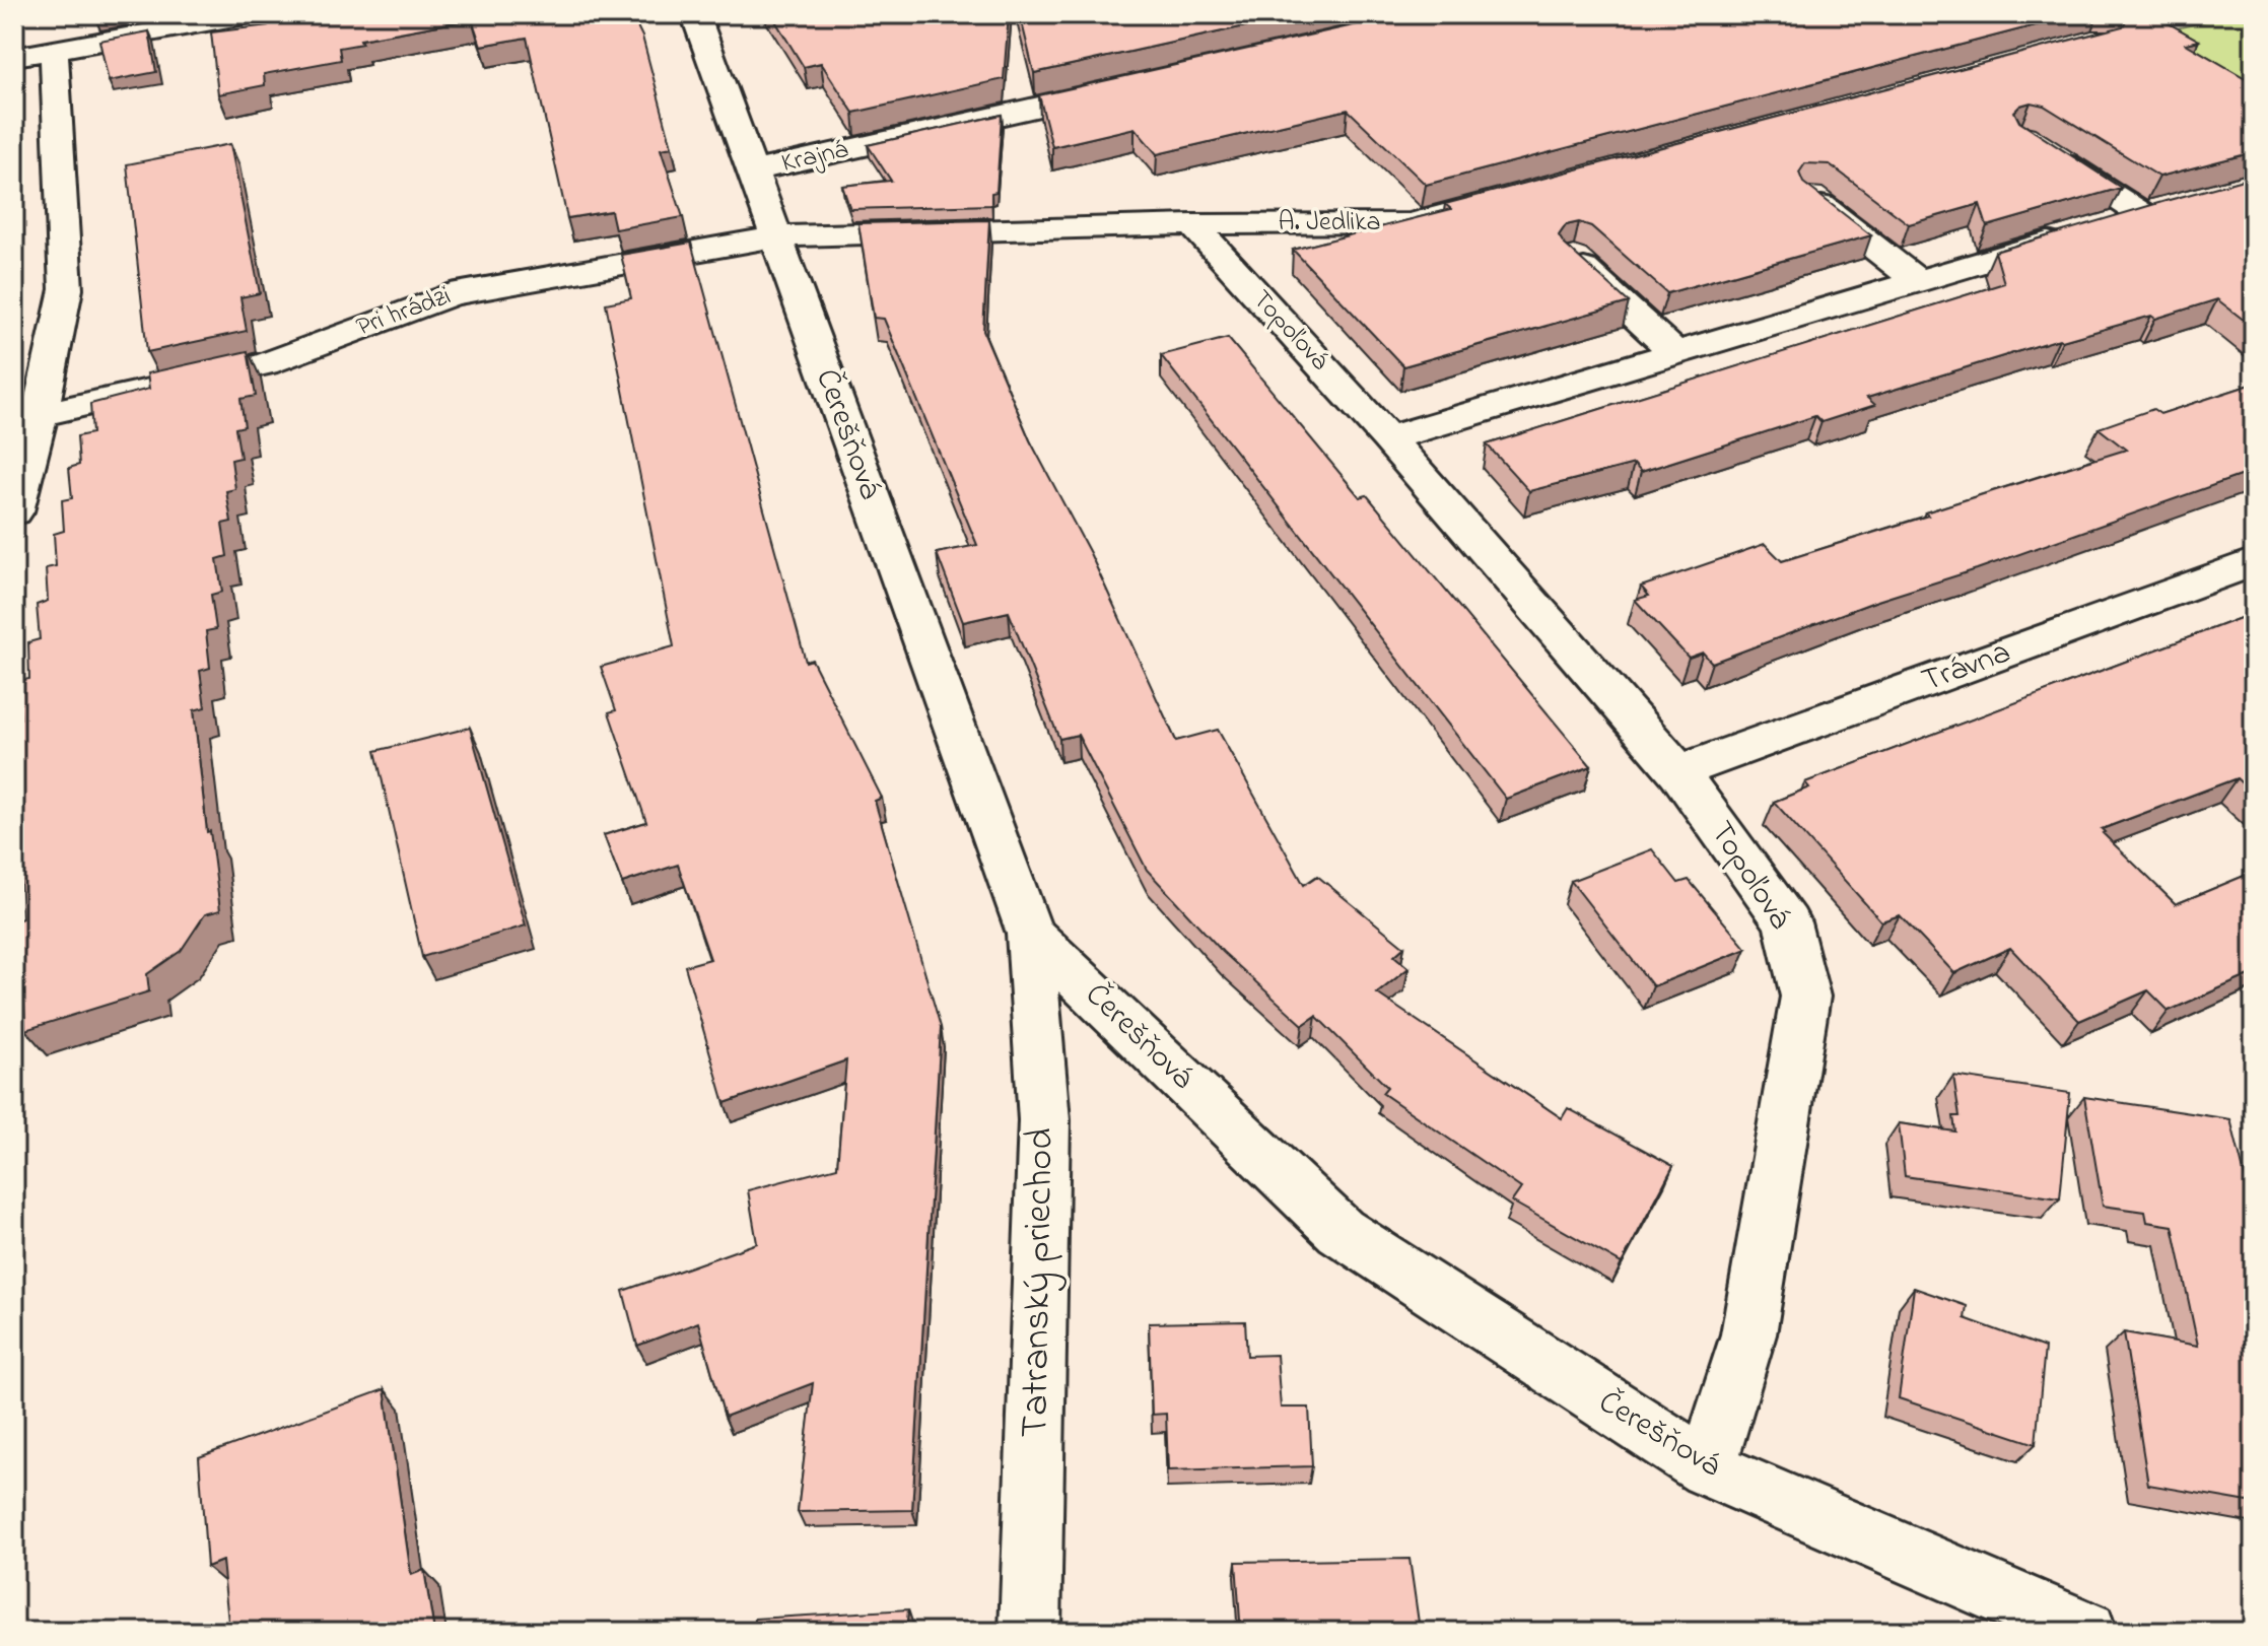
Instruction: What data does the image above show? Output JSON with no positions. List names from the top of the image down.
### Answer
{
  "streets": {
    "street": [
      "Krajná",
      "A. Jedlika",
      "Pri hrádzi",
      "Topoľová",
      "Čerešňová",
      "Trávna",
      "Tatranský priechod"
    ]
  },
  "crossings": [
    ["Krajná", "Čerešňová"],
    ["A. Jedlika", "Pri hrádzi"],
    ["A. Jedlika", "Topoľová"],
    ["A. Jedlika", "Čerešňová"],
    ["Pri hrádzi", "Čerešňová"],
    ["Topoľová", "Čerešňová"],
    ["Topoľová", "Trávna"],
    ["Čerešňová", "Tatranský priechod"]
  ]
}
